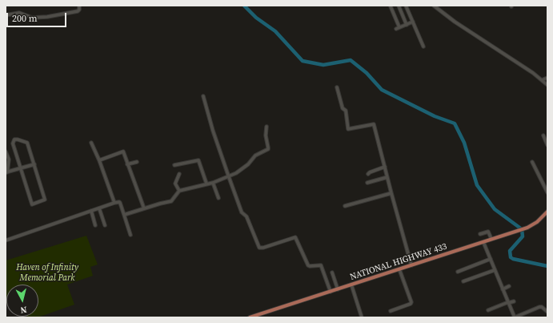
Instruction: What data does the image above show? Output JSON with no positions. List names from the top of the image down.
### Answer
{
  "streets": {
    "main road": ["NATIONAL HIGHWAY 433"]
  },
  "parks": ["Haven of Infinity Memorial Park"],
  "scale_bar": "200 m",
  "north": "bottom"
}
